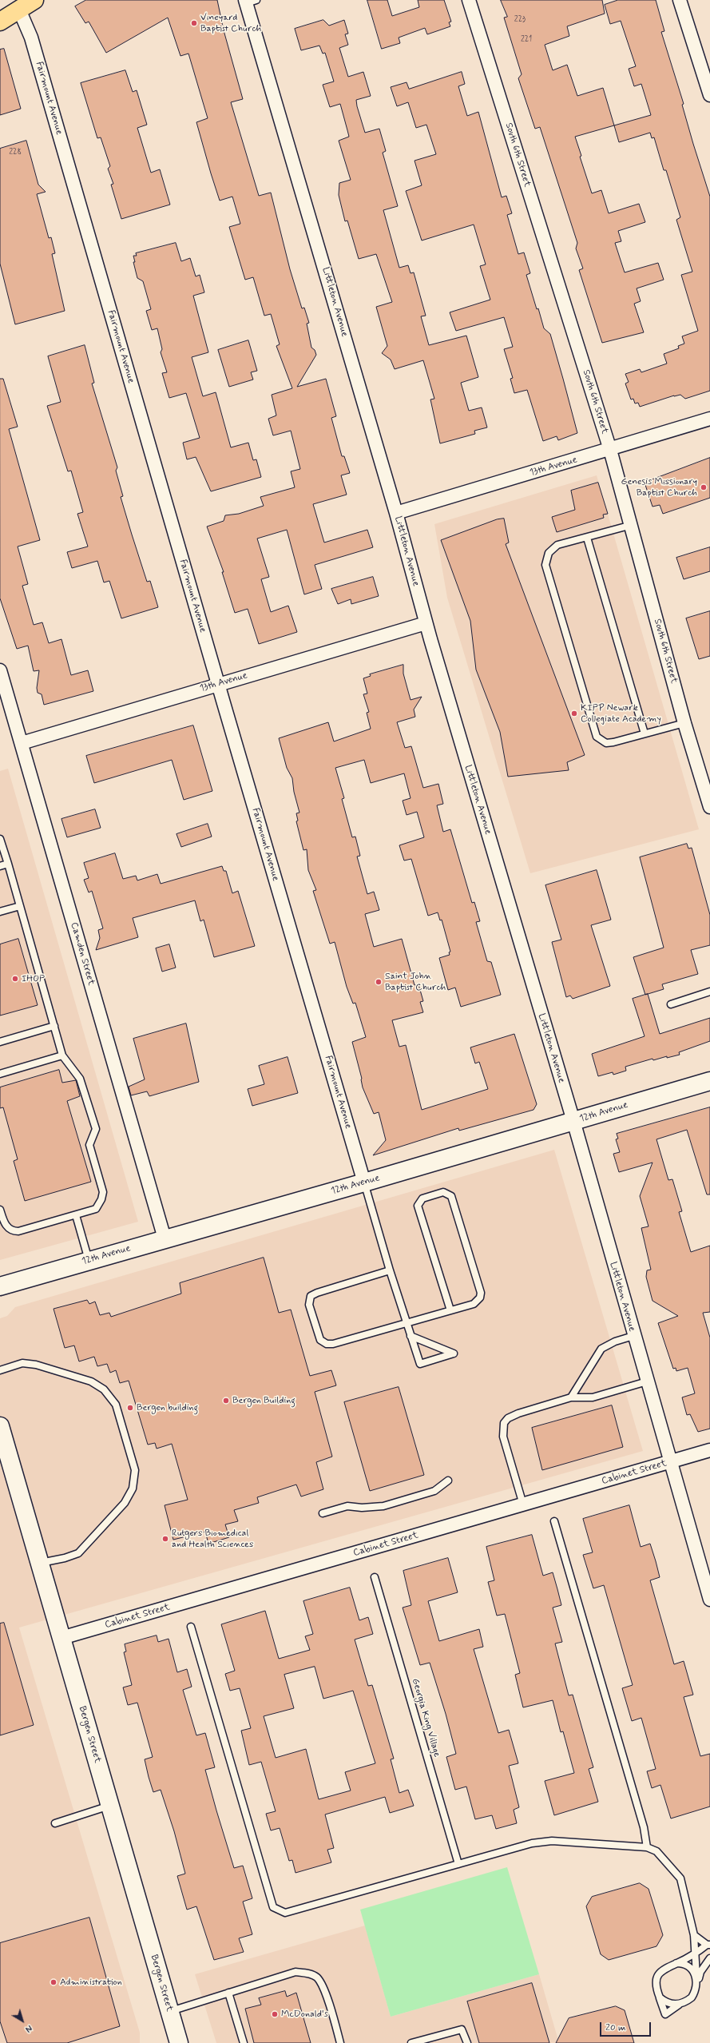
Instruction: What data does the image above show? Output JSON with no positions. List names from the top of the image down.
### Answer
{
  "streets": {
    "street": [
      "Fairmount Avenue",
      "South 6th Street",
      "Littleton Avenue",
      "13th Avenue",
      "Camden Street",
      "12th Avenue",
      "Cabinet Street",
      "Bergen Street"
    ],
    "lane": ["Georgia King Village"]
  },
  "crossings": [
    ["Fairmount Avenue", "13th Avenue"],
    ["Fairmount Avenue", "12th Avenue"],
    ["South 6th Street", "13th Avenue"],
    ["Littleton Avenue", "13th Avenue"],
    ["Littleton Avenue", "12th Avenue"],
    ["Littleton Avenue", "Cabinet Street"],
    ["13th Avenue", "Camden Street"],
    ["Camden Street", "12th Avenue"],
    ["Cabinet Street", "Bergen Street"]
  ],
  "places": [
    "Vineyard Baptist Church",
    "Genesis Missionary Baptist Church",
    "KIPP Newark Collegiate Academy",
    "IHOP",
    "Saint John Baptist Church",
    "Bergen Building",
    "Bergen building",
    "Rutgers Biomedical and Health Sciences",
    "Administration",
    "McDonald's"
  ],
  "house_numbers": ["223", "221", "228"],
  "scale_bar": "20 m",
  "north": "bottom right"
}
